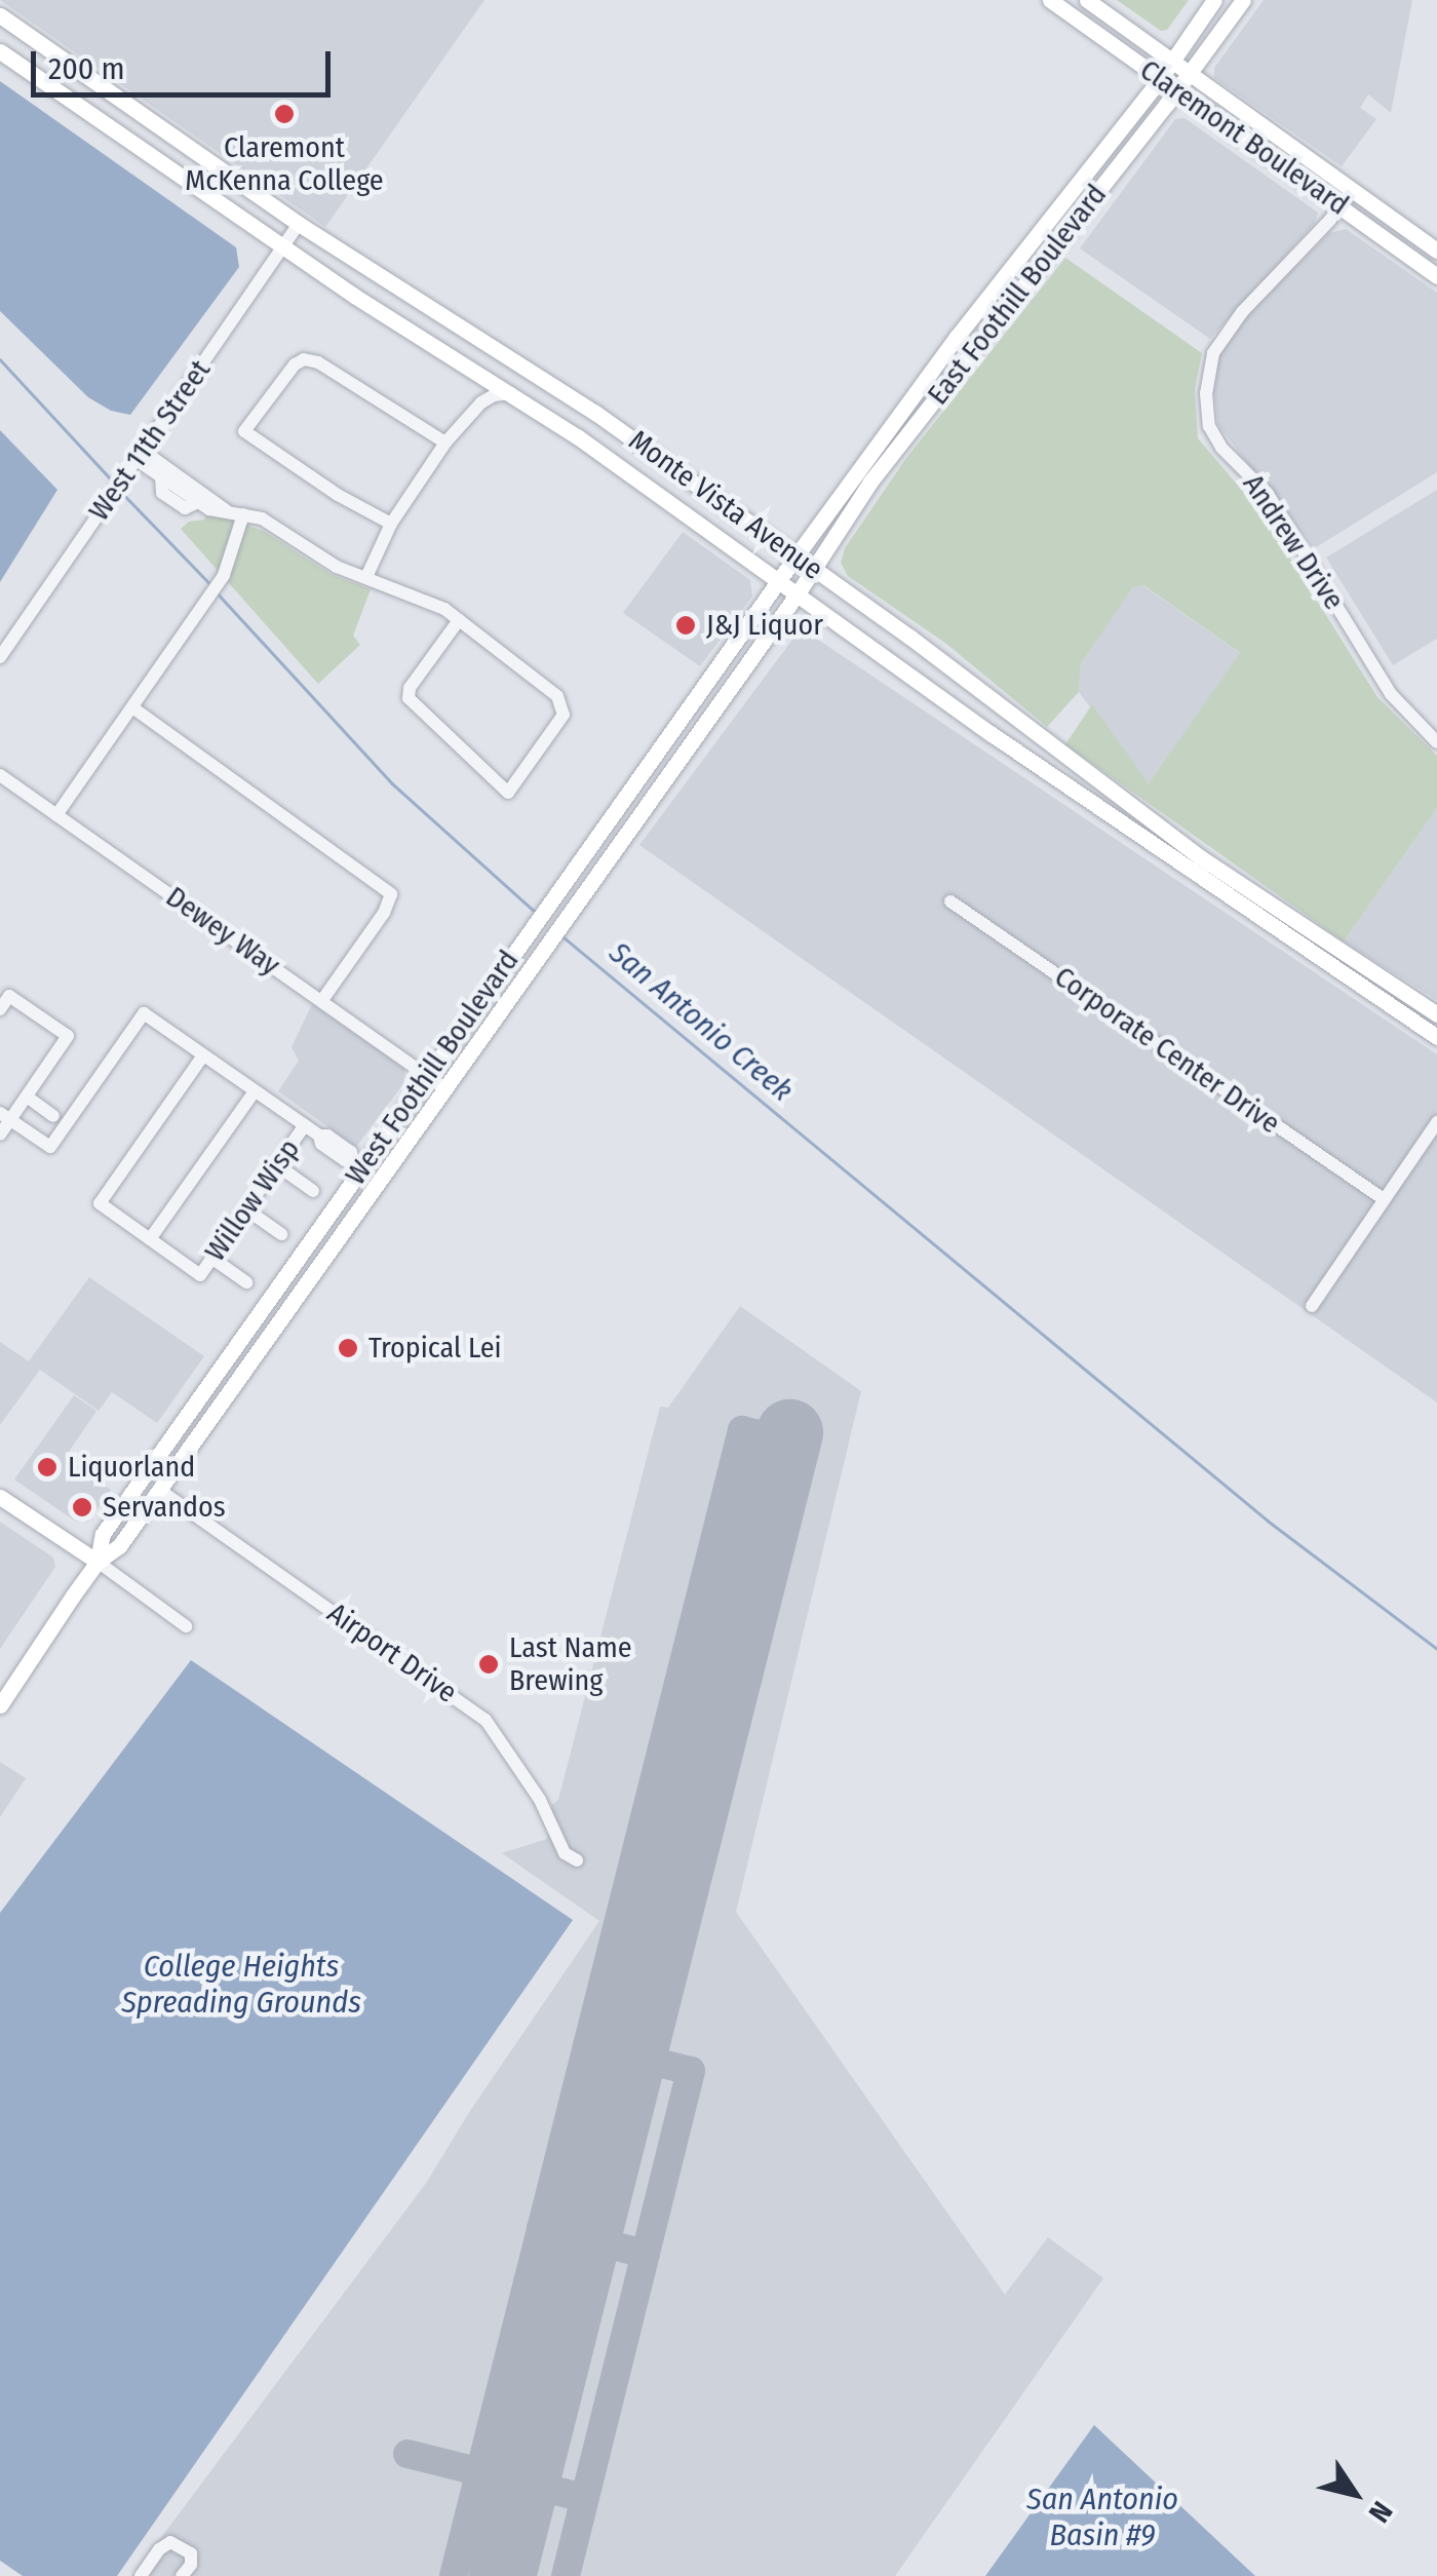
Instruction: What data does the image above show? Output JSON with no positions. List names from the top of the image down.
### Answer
{
  "streets": {
    "main road": [
      "Claremont Boulevard",
      "East Foothill Boulevard",
      "Monte Vista Avenue",
      "West Foothill Boulevard"
    ],
    "street": [
      "West 11th Street",
      "Andrew Drive",
      "Dewey Way",
      "Corporate Center Drive",
      "Willow Wisp",
      "Airport Drive"
    ]
  },
  "crossings": [
    ["Claremont Boulevard", "East Foothill Boulevard"],
    ["Claremont Boulevard", "Andrew Drive"],
    ["East Foothill Boulevard", "Monte Vista Avenue"],
    ["East Foothill Boulevard", "West Foothill Boulevard"],
    ["West 11th Street", "Monte Vista Avenue"],
    ["Monte Vista Avenue", "West Foothill Boulevard"],
    ["Dewey Way", "West Foothill Boulevard"],
    ["West Foothill Boulevard", "Airport Drive"]
  ],
  "water": ["San Antonio Creek", "College Heights Spreading Grounds", "San Antonio Basin #9"],
  "places": [
    "Claremont McKenna College",
    "J&J Liquor",
    "Tropical Lei",
    "Liquorland",
    "Servandos",
    "Last Name Brewing"
  ],
  "scale_bar": "200 m",
  "north": "bottom right"
}
